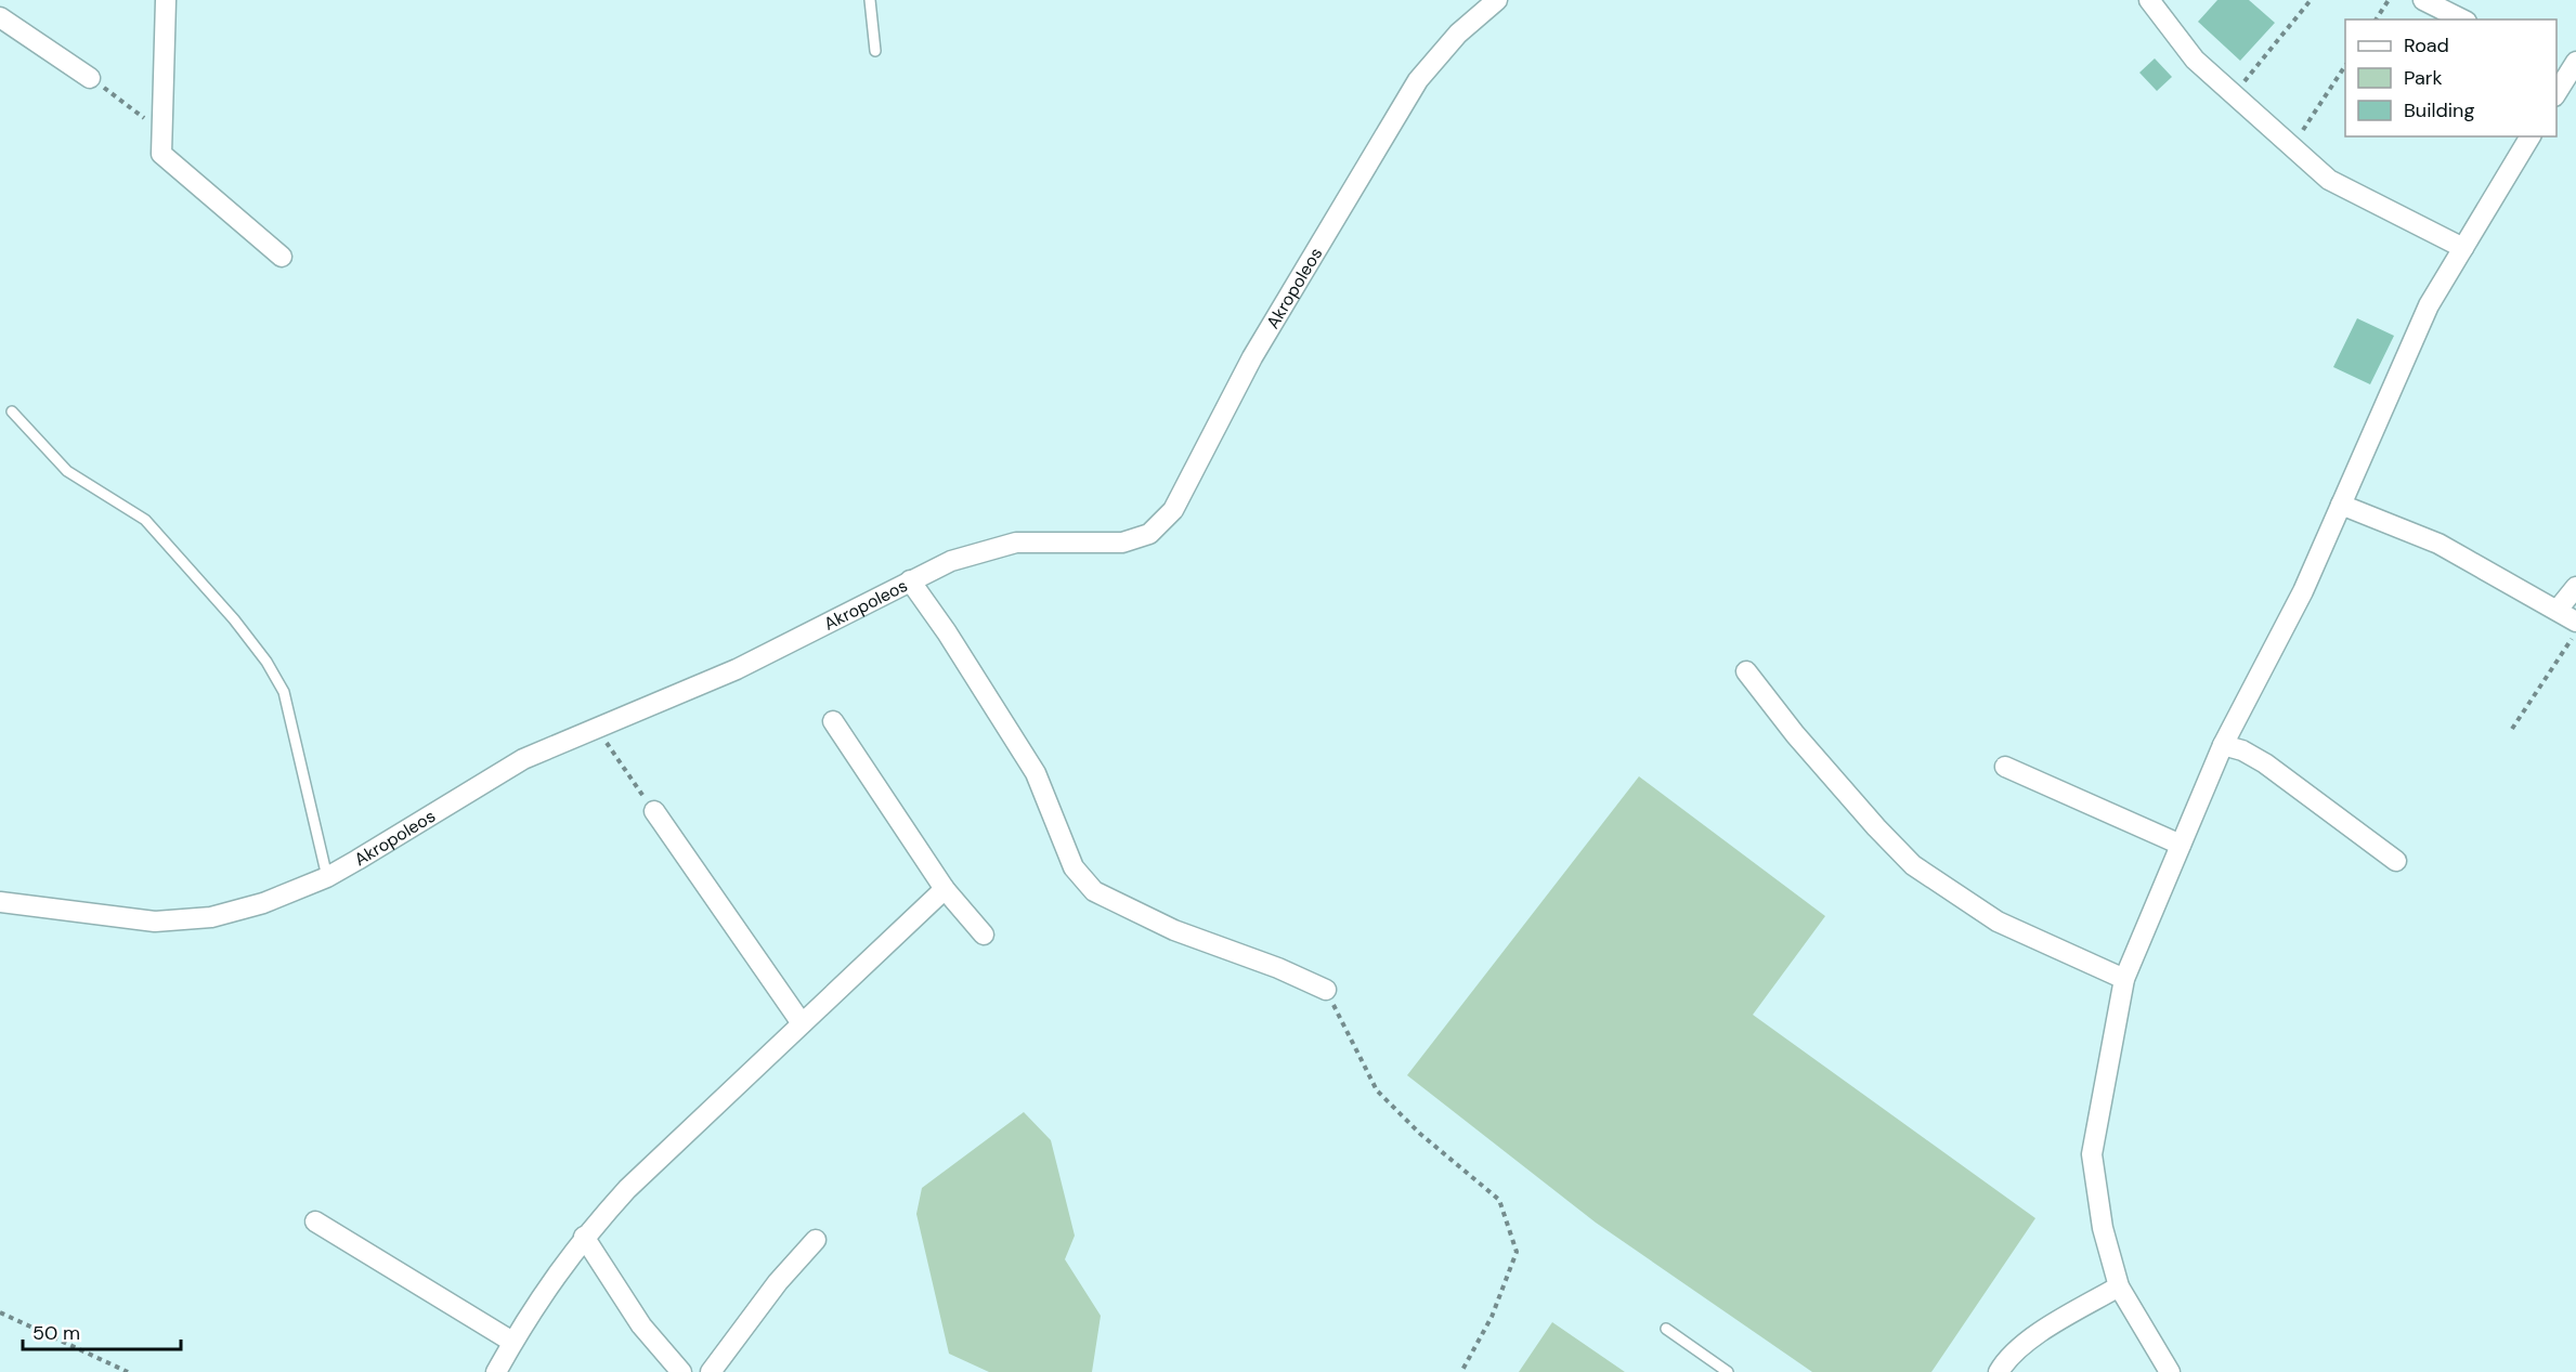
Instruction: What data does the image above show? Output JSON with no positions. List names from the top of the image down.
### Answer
{
  "streets": {
    "street": ["Akropoleos"]
  },
  "legend": ["Road", "Park", "Building"],
  "scale_bar": "50 m"
}
